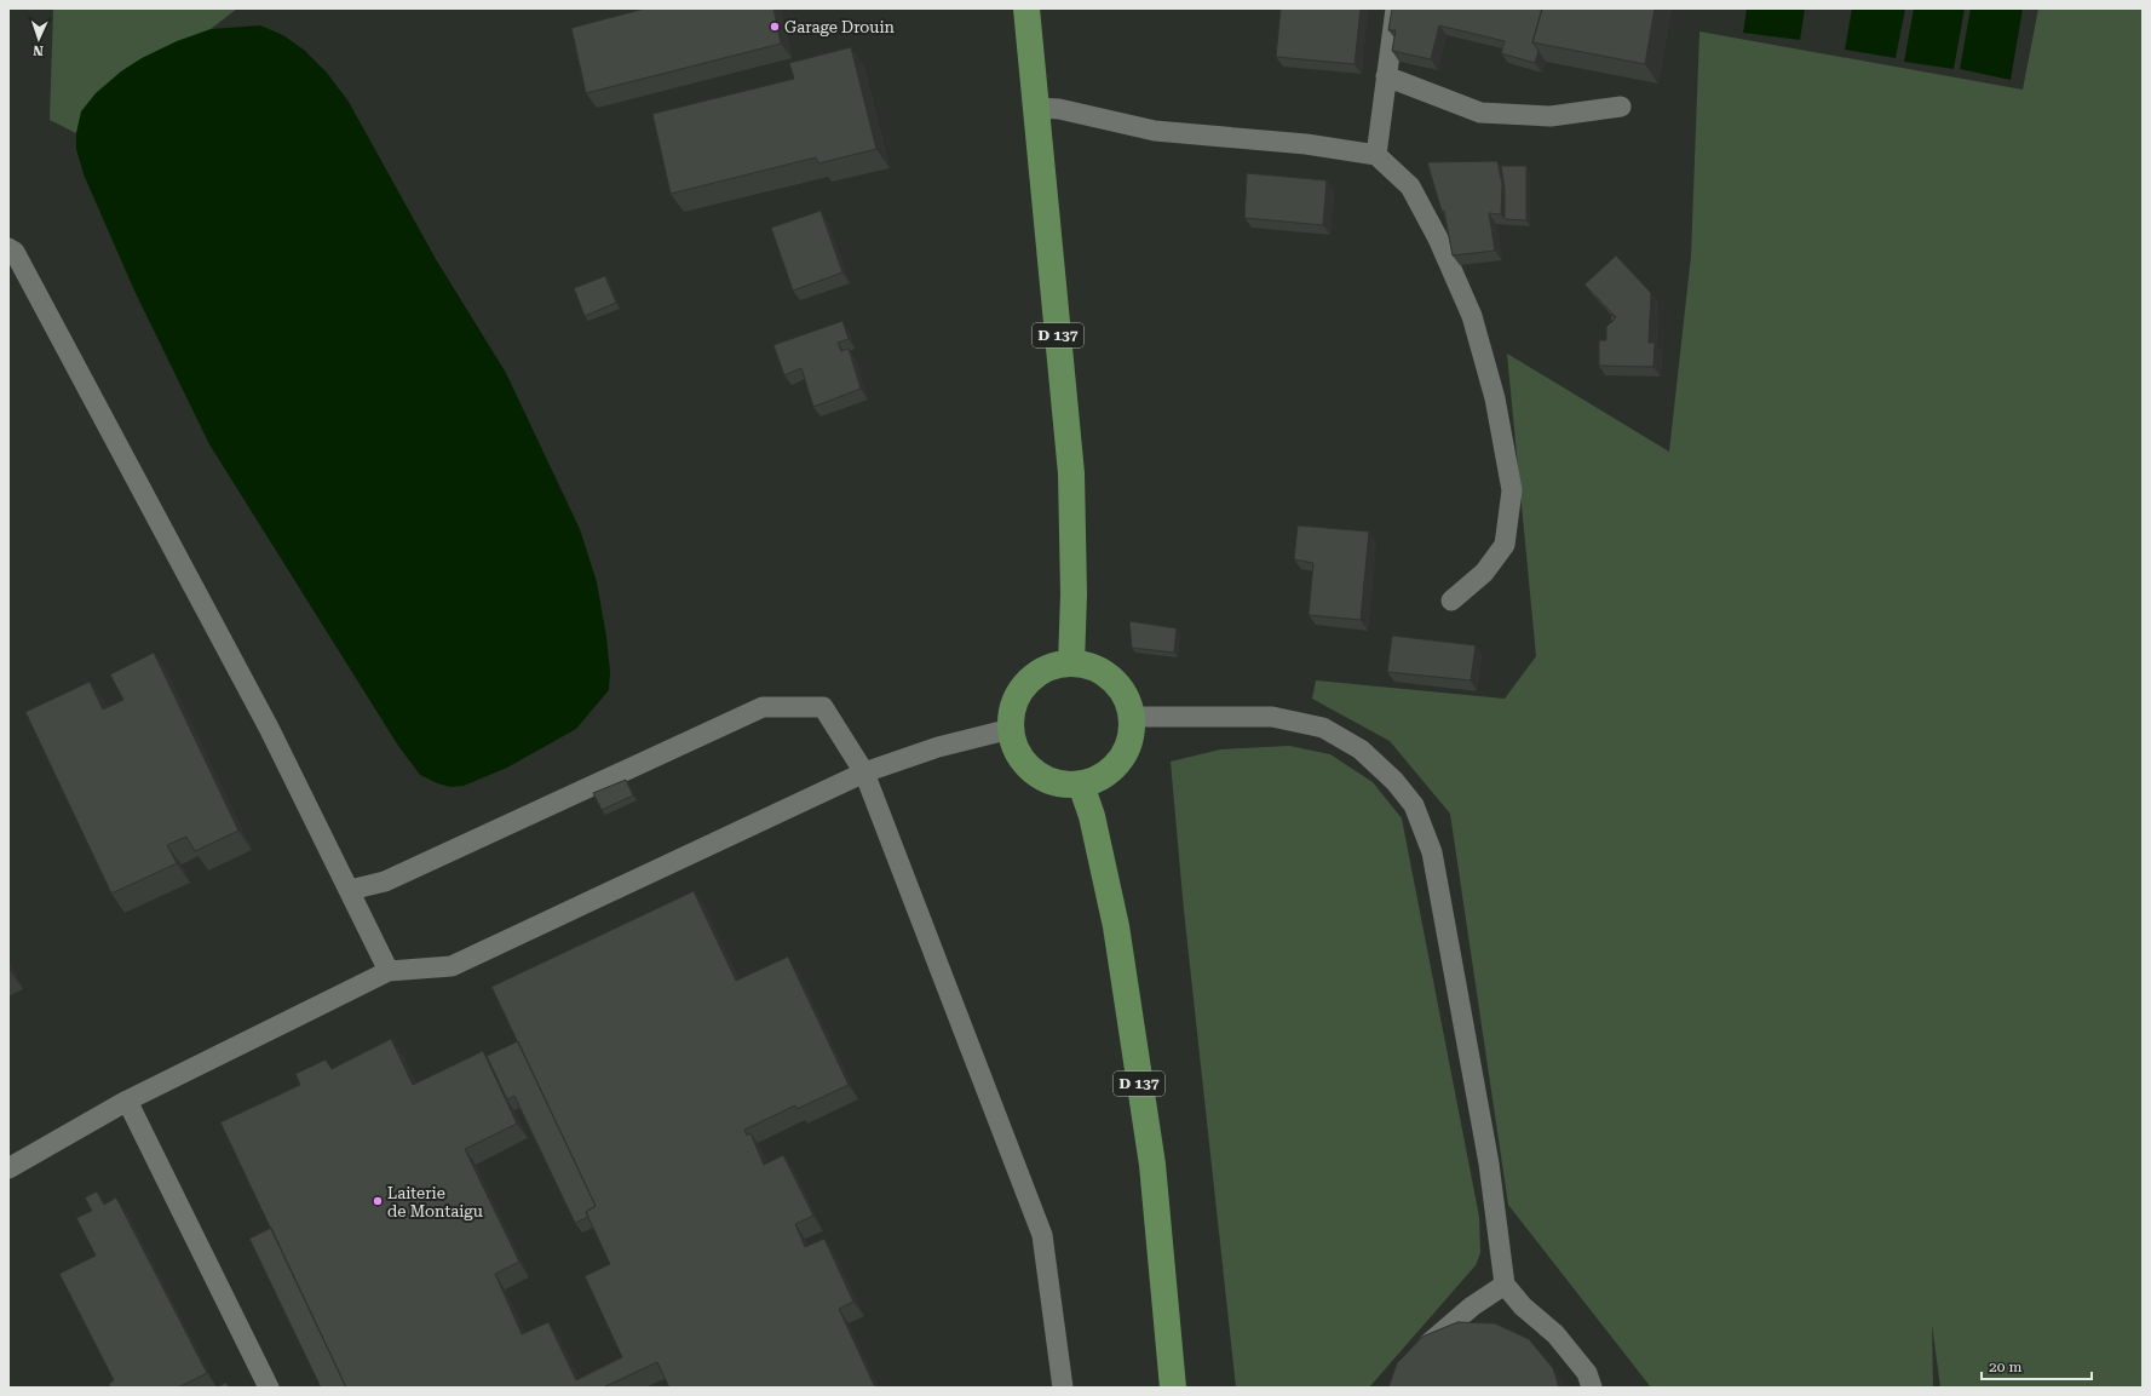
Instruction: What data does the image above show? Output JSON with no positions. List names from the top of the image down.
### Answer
{
  "streets": {
    "main road": ["D 137"]
  },
  "places": ["Garage Drouin", "Laiterie de Montaigu"],
  "scale_bar": "20 m",
  "north": "bottom"
}
